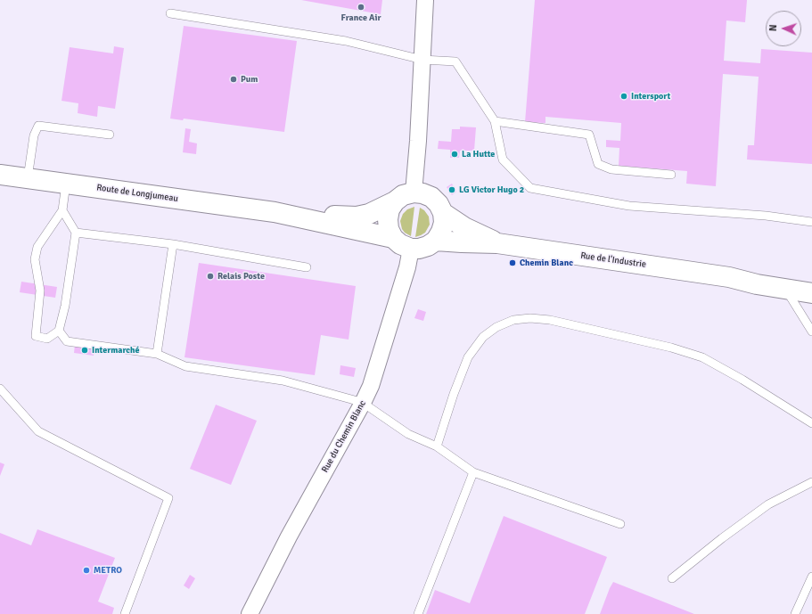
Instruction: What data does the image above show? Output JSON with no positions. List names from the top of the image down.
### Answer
{
  "streets": {
    "street": ["Route de Longjumeau", "Rue de l'Industrie", "Rue du Chemin Blanc"]
  },
  "crossings": [
    ["Route de Longjumeau", "Rue de l'Industrie"],
    ["Route de Longjumeau", "Rue du Chemin Blanc"],
    ["Rue de l'Industrie", "Rue du Chemin Blanc"]
  ],
  "places": [
    "France Air",
    "Pum",
    "Intersport",
    "La Hutte",
    "LG Victor Hugo 2",
    "Chemin Blanc",
    "Relais Poste",
    "Intermarché",
    "METRO"
  ],
  "north": "left"
}
